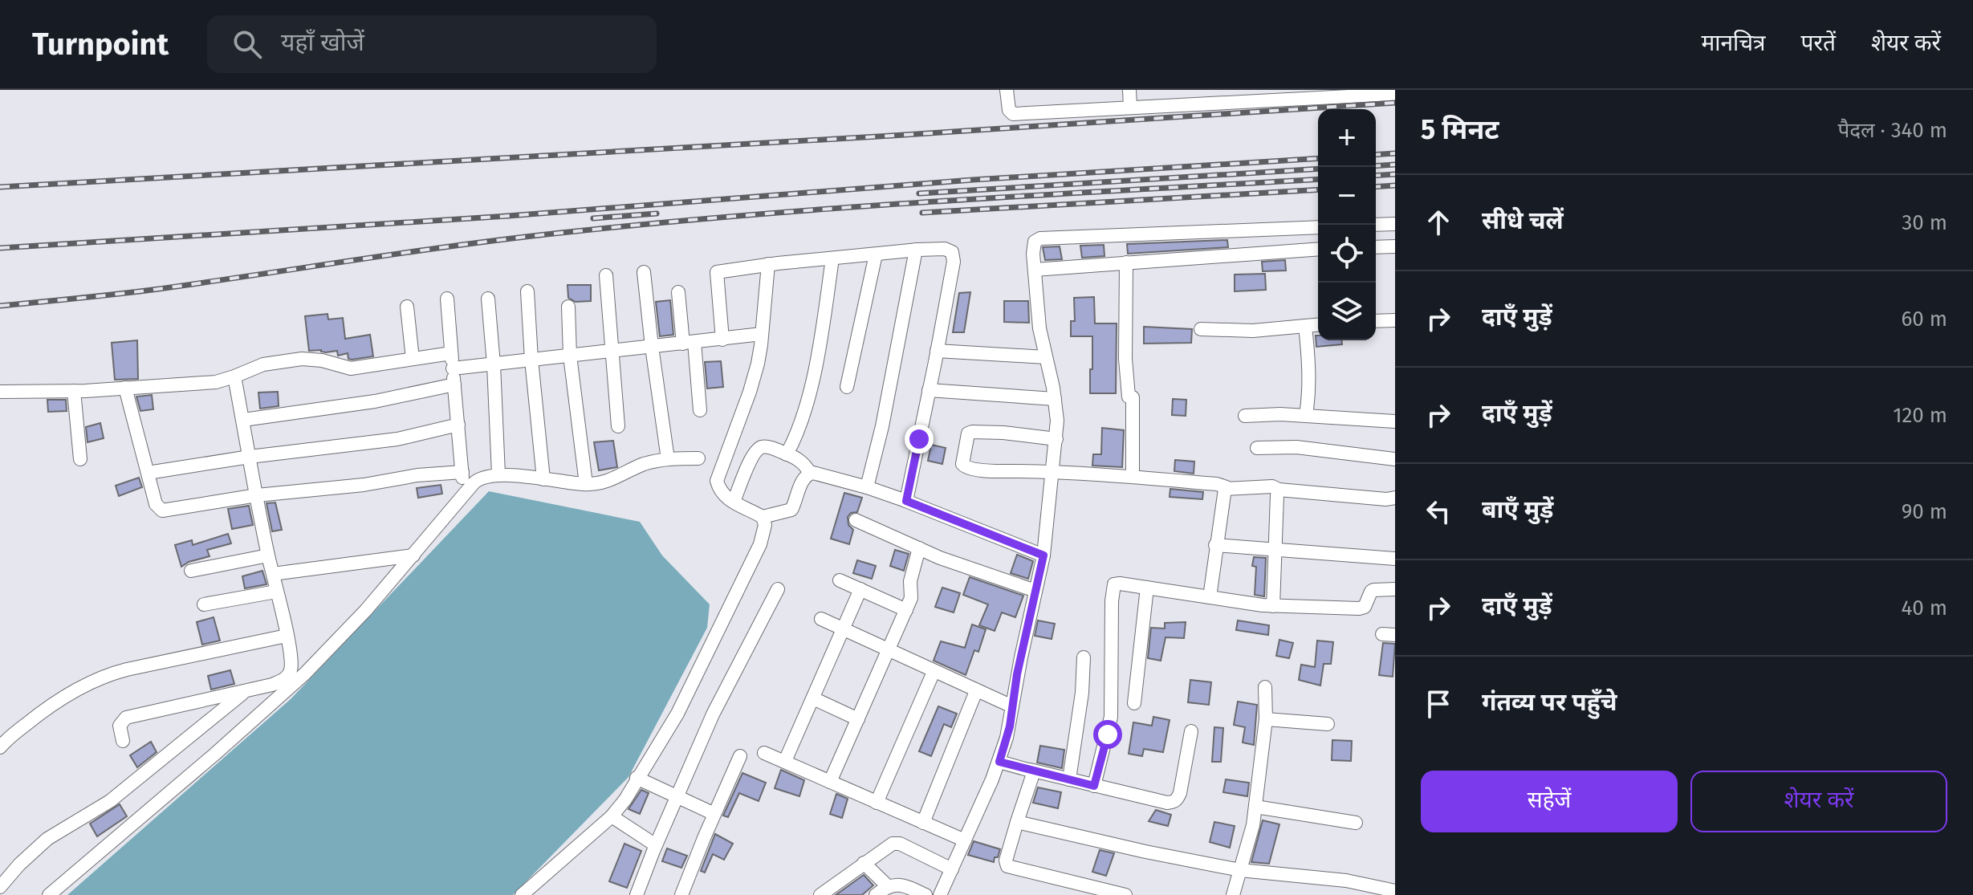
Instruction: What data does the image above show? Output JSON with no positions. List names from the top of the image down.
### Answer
{
  "page": {
    "header": "Turnpoint",
    "search": "यहाँ खोजें",
    "nav": ["मानचित्र", "परतें", "शेयर करें"],
    "heading": ["5 मिनट", "पैदल · 340 m"],
    "map_buttons": ["+", "−"],
    "list": [
      ["सीधे चलें", "30 m"],
      ["दाएँ मुड़ें", "60 m"],
      ["दाएँ मुड़ें", "120 m"],
      ["बाएँ मुड़ें", "90 m"],
      ["दाएँ मुड़ें", "40 m"],
      "गंतव्य पर पहुँचे"
    ],
    "buttons": ["सहेजें", "शेयर करें"]
  }
}
